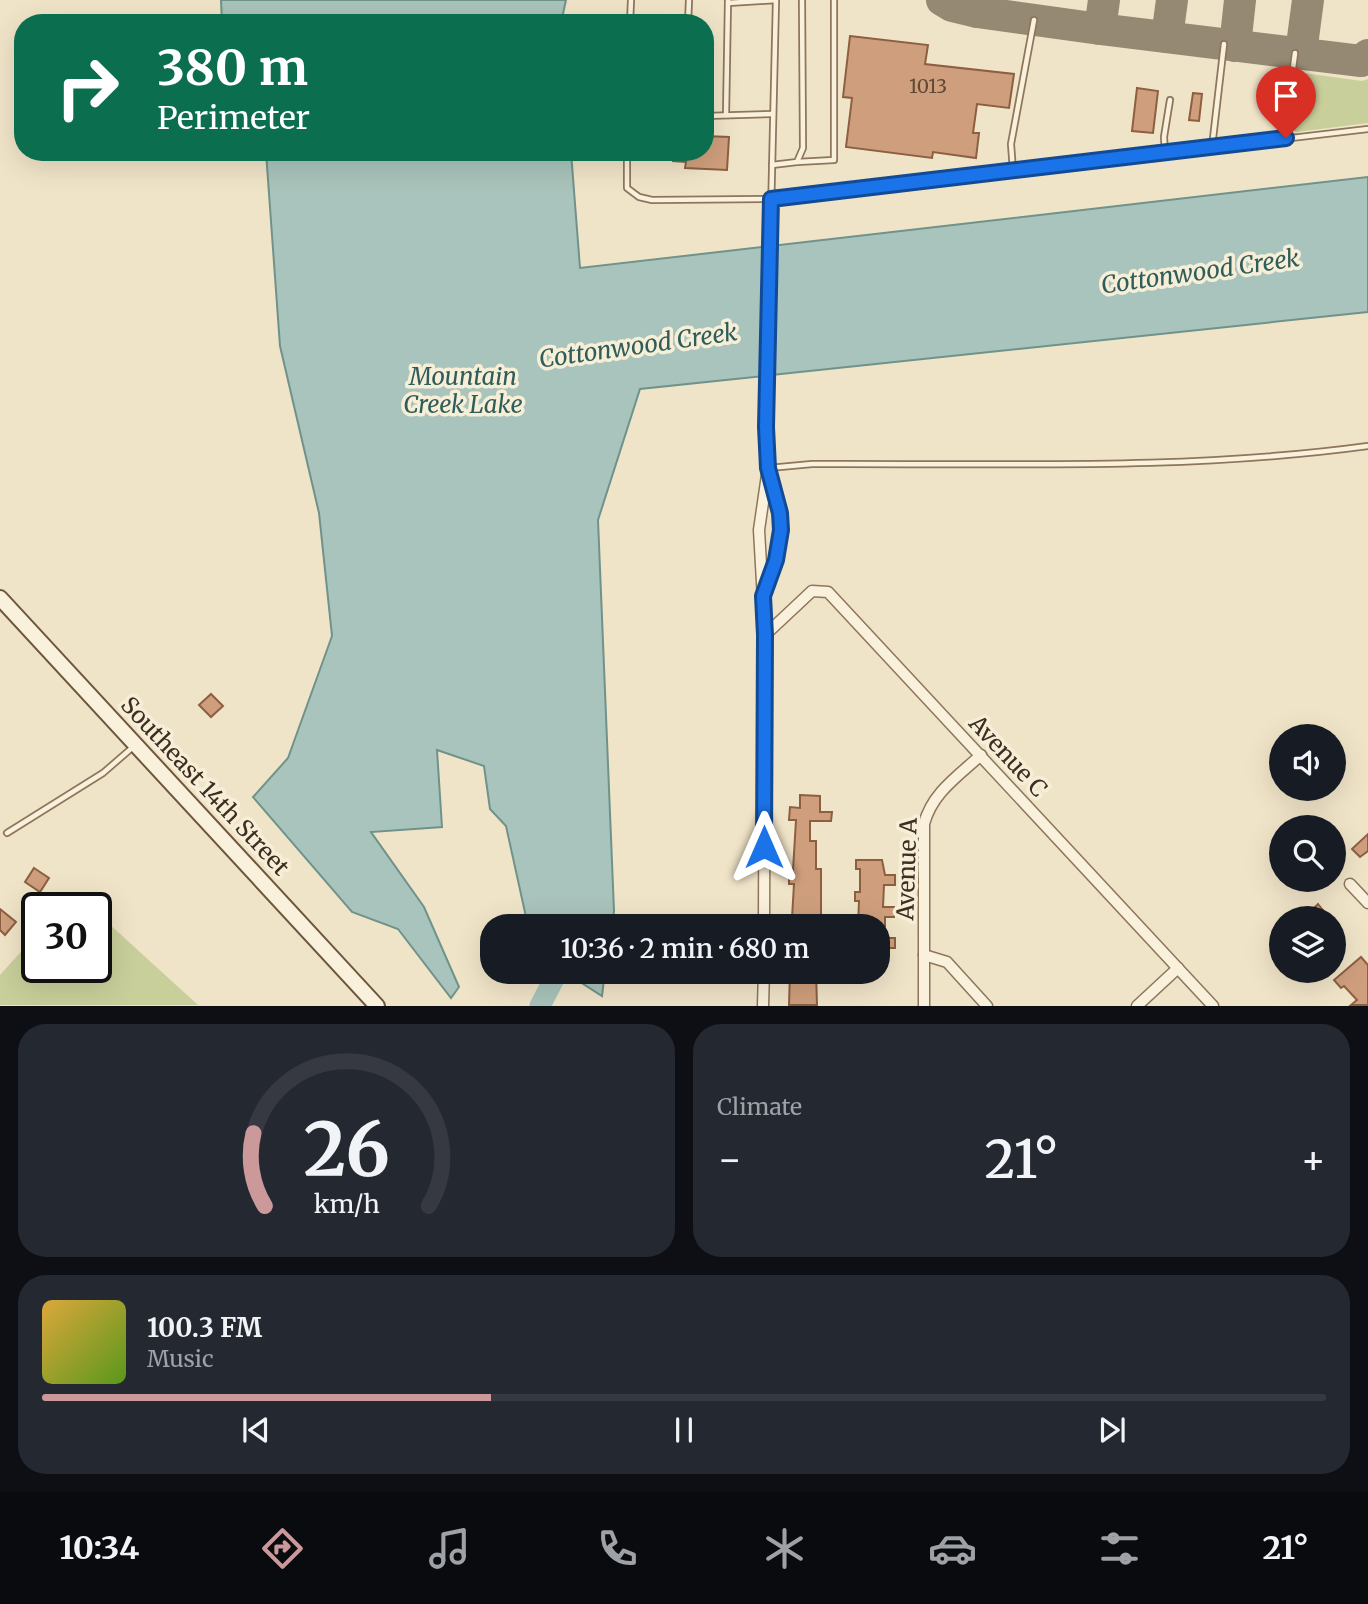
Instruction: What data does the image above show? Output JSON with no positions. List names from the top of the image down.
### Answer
{
  "streets": {
    "street": ["Avenue C", "Southeast 14th Street", "Avenue A"]
  },
  "crossings": [
    ["Avenue C", "Avenue A"]
  ],
  "water": ["Cottonwood Creek", "Mountain Creek Lake"],
  "house_numbers": ["1013"],
  "page": {
    "turn": ["380 m", "Perimeter"],
    "limit": "30",
    "trip": "10:36 · 2 min · 680 m",
    "tile": "Climate",
    "heat": ["−", "21°", "+"],
    "song": ["100.3 FM", "Music"],
    "tabs": ["10:34", "21°"],
    "gauge": ["26", "km/h"]
  }
}
